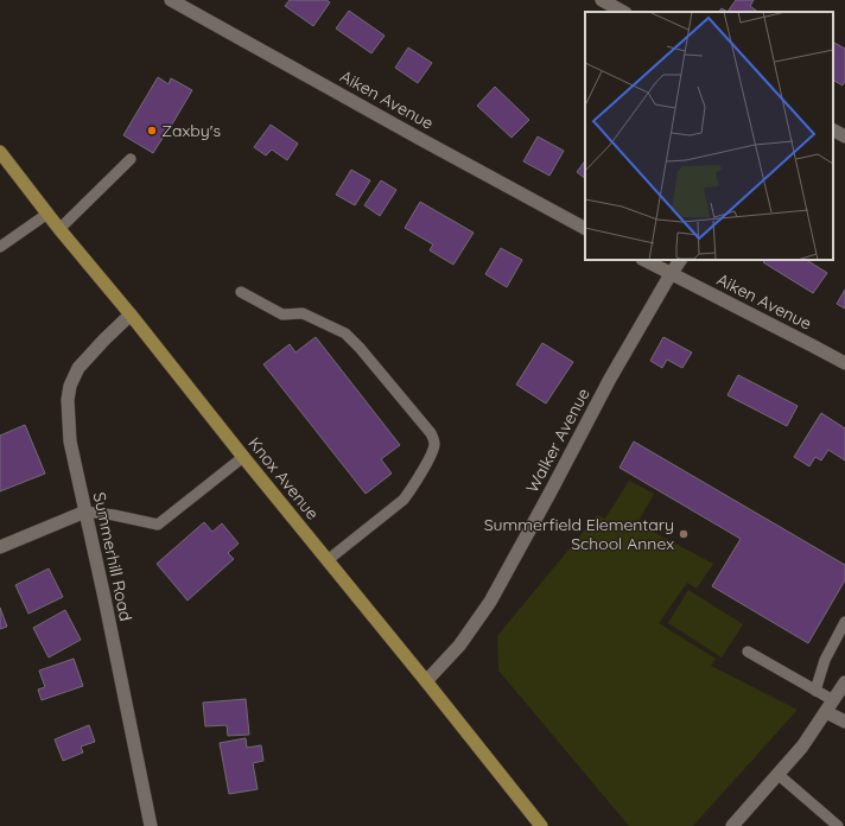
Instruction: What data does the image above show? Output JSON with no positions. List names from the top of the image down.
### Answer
{
  "streets": {
    "main road": ["Knox Avenue"],
    "street": ["Aiken Avenue", "Walker Avenue", "Summerhill Road"]
  },
  "crossings": [
    ["Aiken Avenue", "Walker Avenue"],
    ["Walker Avenue", "Knox Avenue"],
    ["Knox Avenue", "Summerhill Road"]
  ],
  "places": ["Zaxby's", "Summerfield Elementary School Annex"]
}
